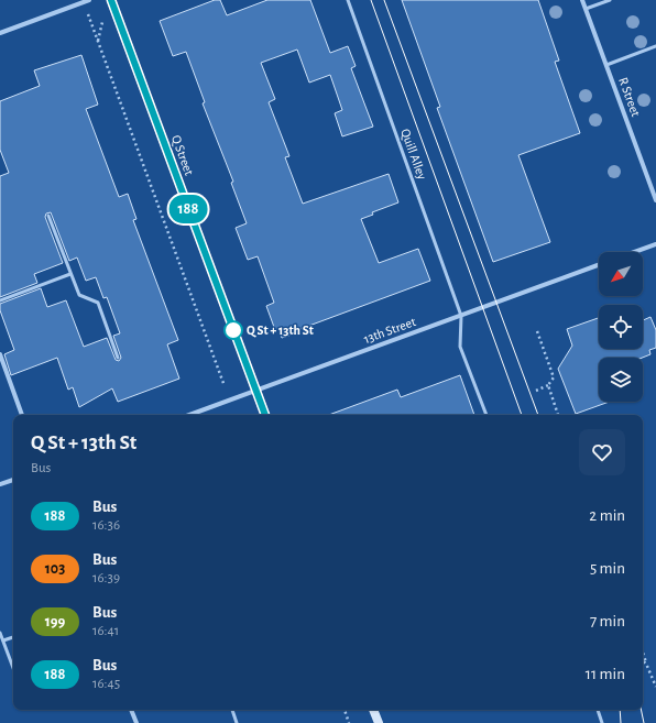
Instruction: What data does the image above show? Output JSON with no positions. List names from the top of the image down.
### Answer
{
  "streets": {
    "main road": ["Q Street"],
    "street": ["R Street", "13th Street"],
    "lane": ["Quill Alley"]
  },
  "crossings": [
    ["Quill Alley", "13th Street"],
    ["Q Street", "13th Street"]
  ],
  "places": ["Q St + 13th St"],
  "lines": ["bus line 188"],
  "north": "bottom left",
  "page": {
    "on_map": "188",
    "heading": ["Q St + 13th St", "Bus"],
    "list": [
      {
        "mark": "188",
        "name": "Bus",
        "note": "16:36",
        "value": "2 min"
      },
      {
        "mark": "103",
        "name": "Bus",
        "note": "16:39",
        "value": "5 min"
      },
      {
        "mark": "199",
        "name": "Bus",
        "note": "16:41",
        "value": "7 min"
      },
      {
        "mark": "188",
        "name": "Bus",
        "note": "16:45",
        "value": "11 min"
      }
    ]
  }
}
